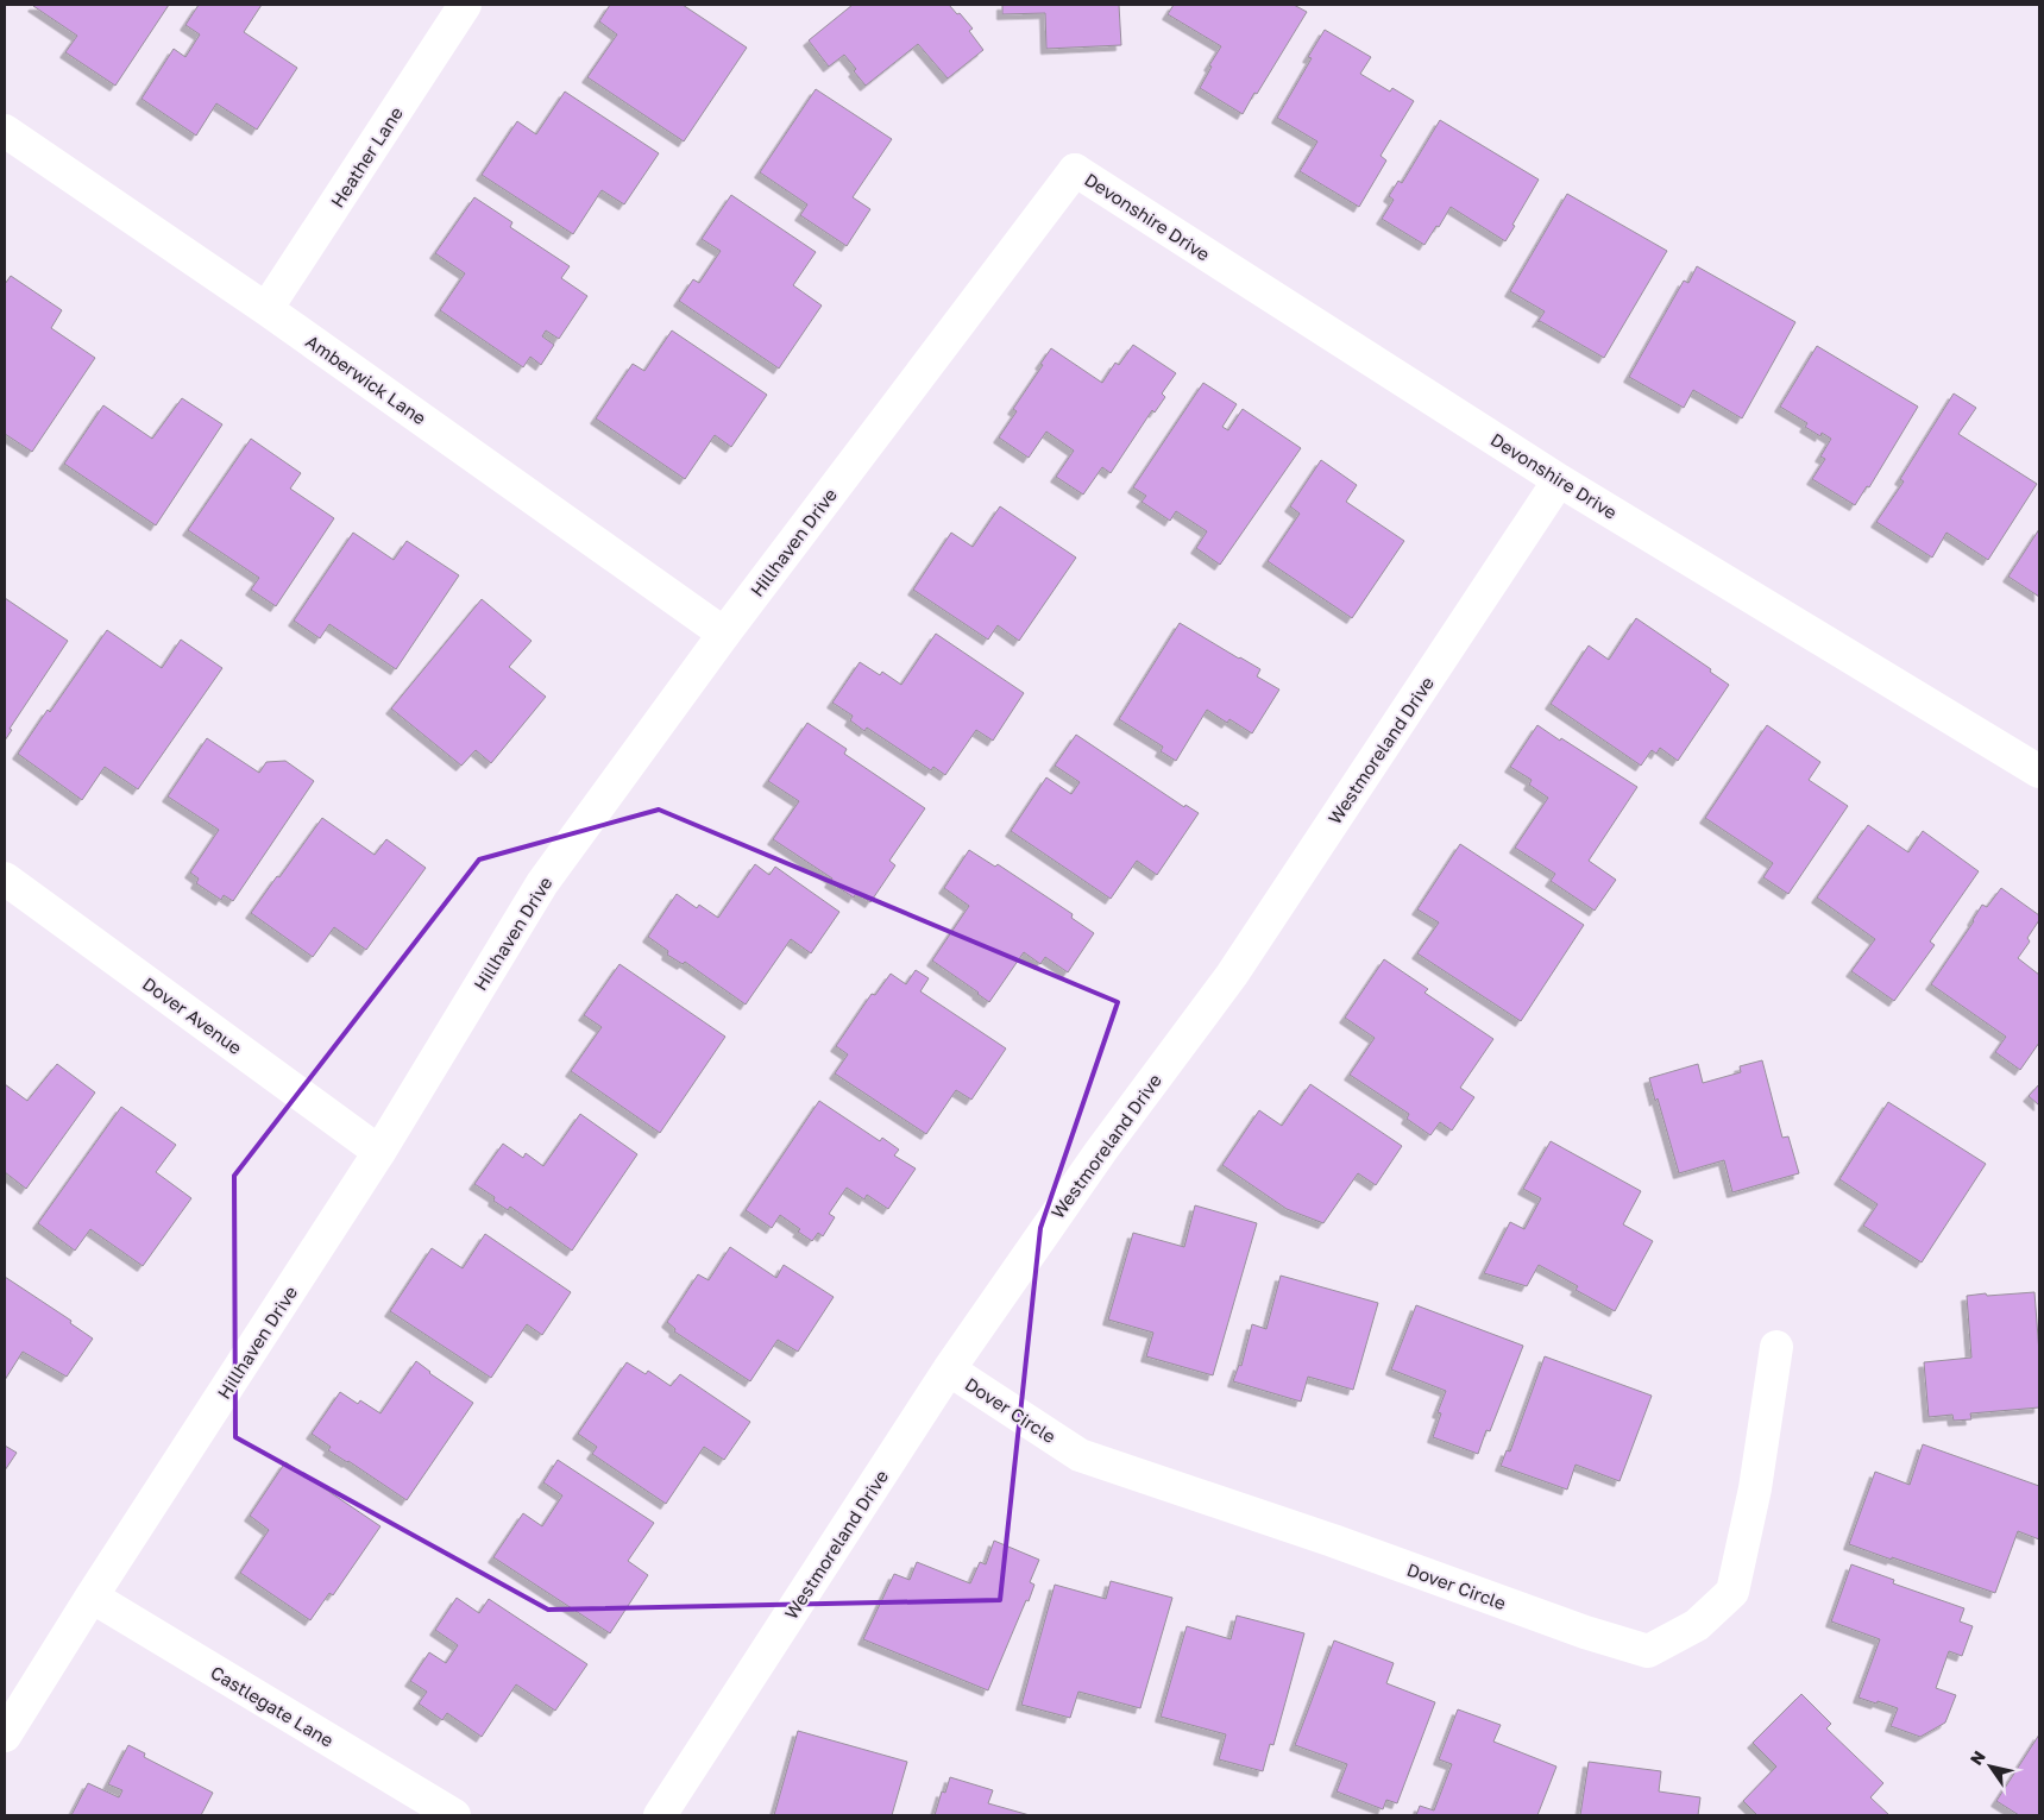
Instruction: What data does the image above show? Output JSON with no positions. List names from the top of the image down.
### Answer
{
  "streets": {
    "street": [
      "Heather Lane",
      "Devonshire Drive",
      "Amberwick Lane",
      "Hillhaven Drive",
      "Westmoreland Drive",
      "Dover Avenue",
      "Dover Circle",
      "Castlegate Lane"
    ]
  },
  "crossings": [
    ["Heather Lane", "Amberwick Lane"],
    ["Devonshire Drive", "Hillhaven Drive"],
    ["Devonshire Drive", "Westmoreland Drive"],
    ["Amberwick Lane", "Hillhaven Drive"],
    ["Hillhaven Drive", "Dover Avenue"],
    ["Hillhaven Drive", "Castlegate Lane"],
    ["Westmoreland Drive", "Dover Circle"]
  ],
  "north": "top left"
}
